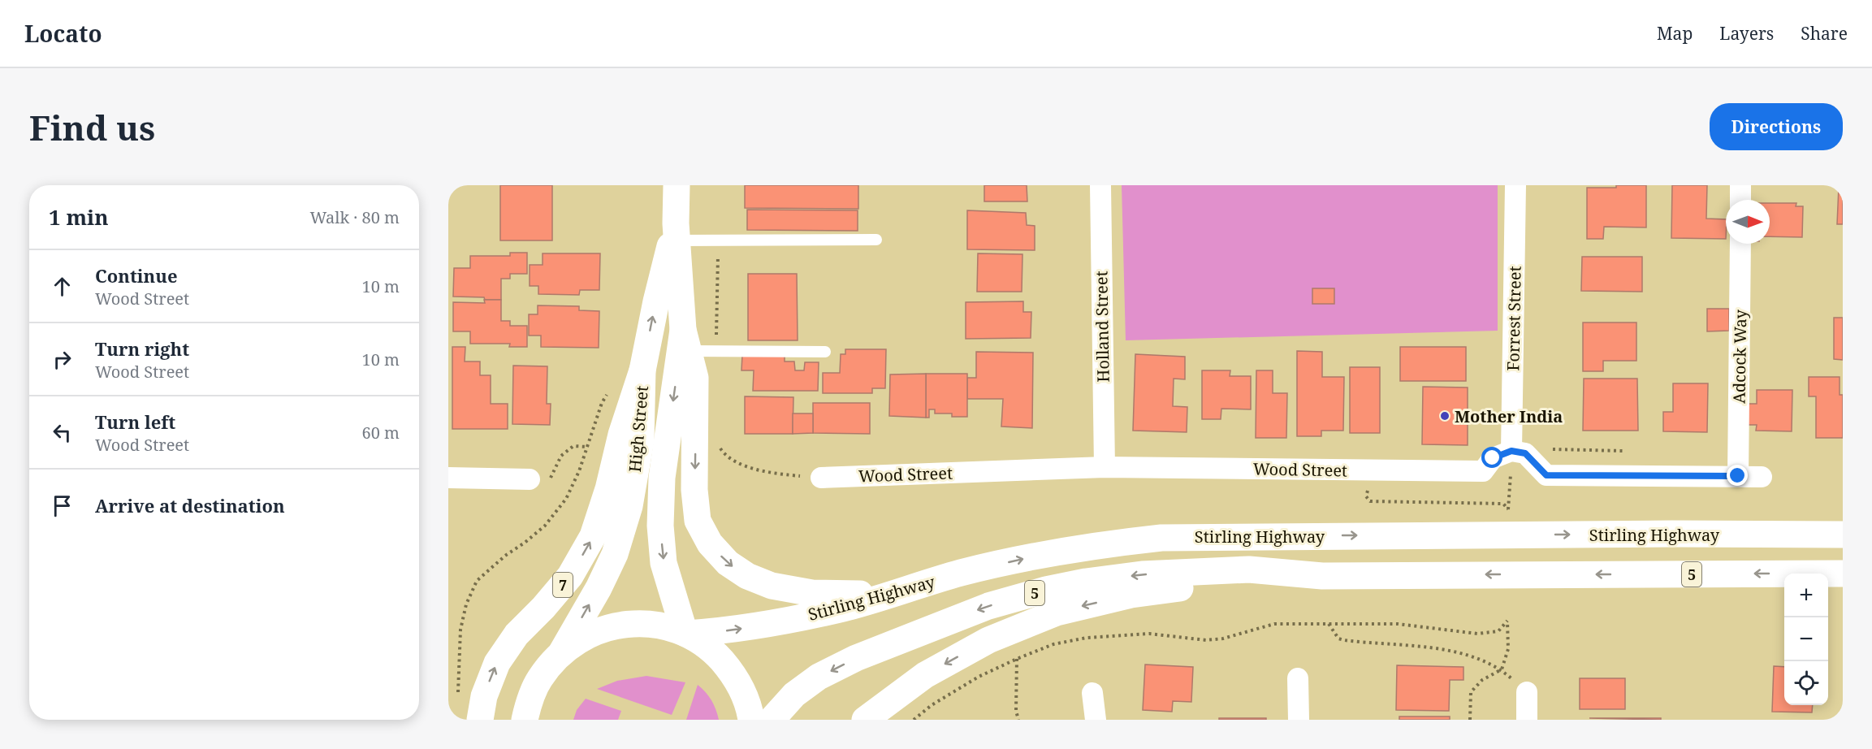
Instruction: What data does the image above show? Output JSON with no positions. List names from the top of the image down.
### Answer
{
  "streets": {
    "main road": [
      "High Street",
      "Stirling Highway",
      "5",
      "7"
    ],
    "street": [
      "Forrest Street",
      "Holland Street",
      "Adcock Way",
      "Wood Street"
    ]
  },
  "crossings": [
    ["Forrest Street", "Wood Street"],
    ["Holland Street", "Wood Street"],
    ["High Street", "Stirling Highway"],
    ["High Street", "7"]
  ],
  "places": ["Mother India"],
  "north": "right",
  "page": {
    "header": "Locato",
    "nav": ["Map", "Layers", "Share"],
    "buttons": "Directions",
    "title": "Find us",
    "heading": ["1 min", "Walk · 80 m"],
    "list": [
      ["Continue", "Wood Street", "10 m"],
      ["Turn right", "Wood Street", "10 m"],
      ["Turn left", "Wood Street", "60 m"],
      "Arrive at destination"
    ],
    "map_buttons": ["+", "−"]
  }
}
